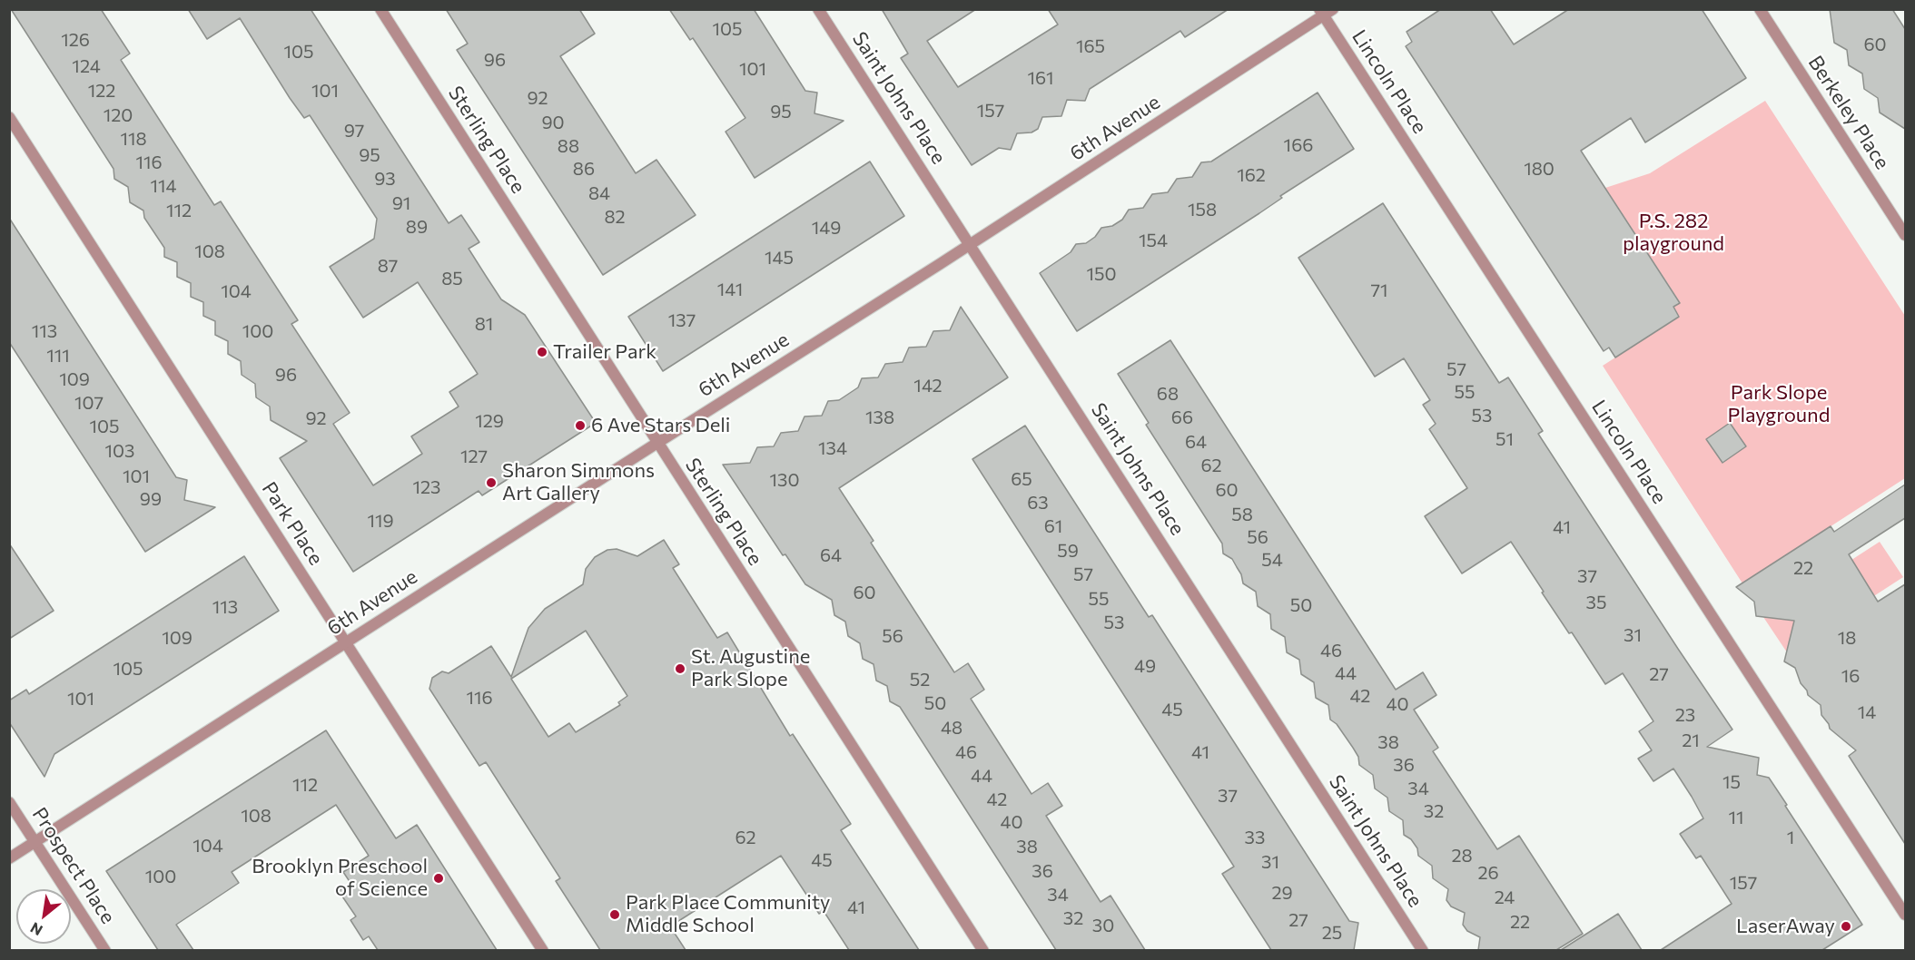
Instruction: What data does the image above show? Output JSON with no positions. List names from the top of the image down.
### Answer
{
  "streets": {
    "street": [
      "Lincoln Place",
      "Saint Johns Place",
      "Berkeley Place",
      "6th Avenue",
      "Sterling Place",
      "Park Place",
      "Prospect Place"
    ]
  },
  "crossings": [
    ["Lincoln Place", "6th Avenue"],
    ["Saint Johns Place", "6th Avenue"],
    ["6th Avenue", "Sterling Place"],
    ["6th Avenue", "Park Place"],
    ["6th Avenue", "Prospect Place"]
  ],
  "parks": ["P.S. 282 playground", "Park Slope Playground"],
  "places": [
    "Trailer Park",
    "6 Ave Stars Deli",
    "Sharon Simmons Art Gallery",
    "St. Augustine Park Slope",
    "Brooklyn Preschool of Science",
    "Park Place Community Middle School",
    "LaserAway"
  ],
  "house_numbers": [
    "105",
    "126",
    "60",
    "165",
    "105",
    "96",
    "124",
    "101",
    "161",
    "122",
    "101",
    "92",
    "157",
    "95",
    "120",
    "90",
    "97",
    "118",
    "166",
    "88",
    "95",
    "116",
    "86",
    "180",
    "162",
    "93",
    "114",
    "84",
    "91",
    "158",
    "112",
    "82",
    "89",
    "149",
    "154",
    "108",
    "145",
    "87",
    "150",
    "85",
    "141",
    "71",
    "104",
    "137",
    "81",
    "113",
    "100",
    "111",
    "57",
    "96",
    "109",
    "142",
    "55",
    "68",
    "107",
    "53",
    "138",
    "66",
    "92",
    "129",
    "105",
    "51",
    "64",
    "134",
    "103",
    "127",
    "62",
    "101",
    "65",
    "130",
    "123",
    "60",
    "99",
    "63",
    "58",
    "119",
    "61",
    "41",
    "56",
    "59",
    "64",
    "54",
    "22",
    "57",
    "37",
    "60",
    "55",
    "35",
    "50",
    "113",
    "53",
    "31",
    "56",
    "109",
    "18",
    "46",
    "49",
    "105",
    "44",
    "27",
    "16",
    "52",
    "42",
    "116",
    "101",
    "50",
    "40",
    "45",
    "14",
    "23",
    "48",
    "21",
    "38",
    "46",
    "41",
    "36",
    "44",
    "15",
    "112",
    "34",
    "37",
    "42",
    "32",
    "108",
    "11",
    "40",
    "62",
    "33",
    "1",
    "104",
    "38",
    "28",
    "45",
    "31",
    "36",
    "26",
    "100",
    "157",
    "29",
    "34",
    "24",
    "41",
    "32",
    "27",
    "22",
    "30",
    "25"
  ],
  "north": "bottom left"
}
